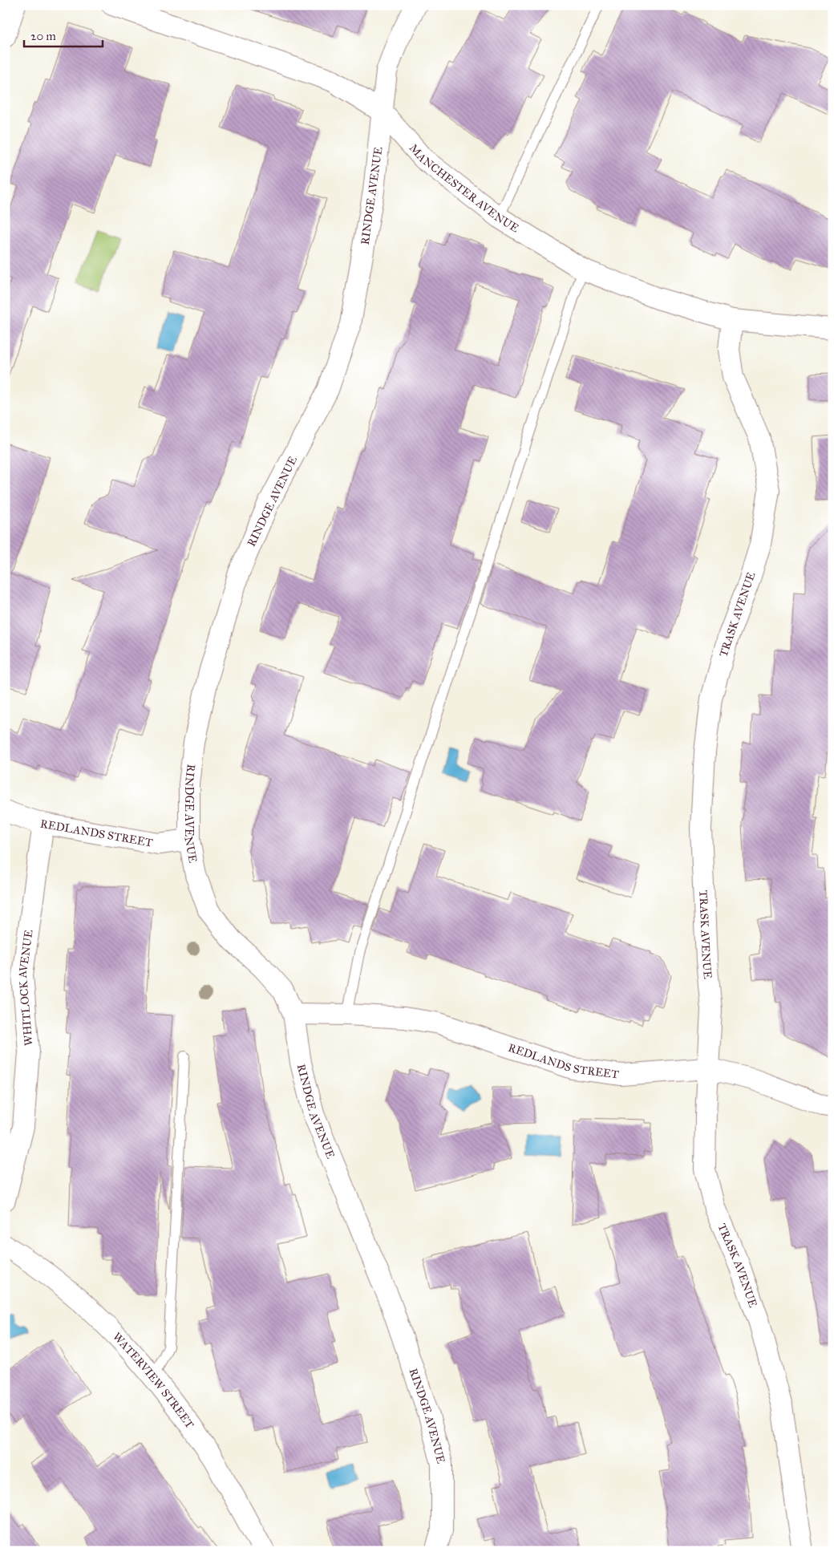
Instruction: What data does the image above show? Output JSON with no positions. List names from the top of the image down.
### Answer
{
  "streets": {
    "street": [
      "MANCHESTER AVENUE",
      "RINDGE AVENUE",
      "TRASK AVENUE",
      "REDLANDS STREET",
      "WHITLOCK AVENUE",
      "WATERVIEW STREET"
    ]
  },
  "crossings": [
    ["MANCHESTER AVENUE", "RINDGE AVENUE"],
    ["MANCHESTER AVENUE", "TRASK AVENUE"],
    ["RINDGE AVENUE", "REDLANDS STREET"],
    ["TRASK AVENUE", "REDLANDS STREET"],
    ["REDLANDS STREET", "WHITLOCK AVENUE"]
  ],
  "scale_bar": "20 m"
}
